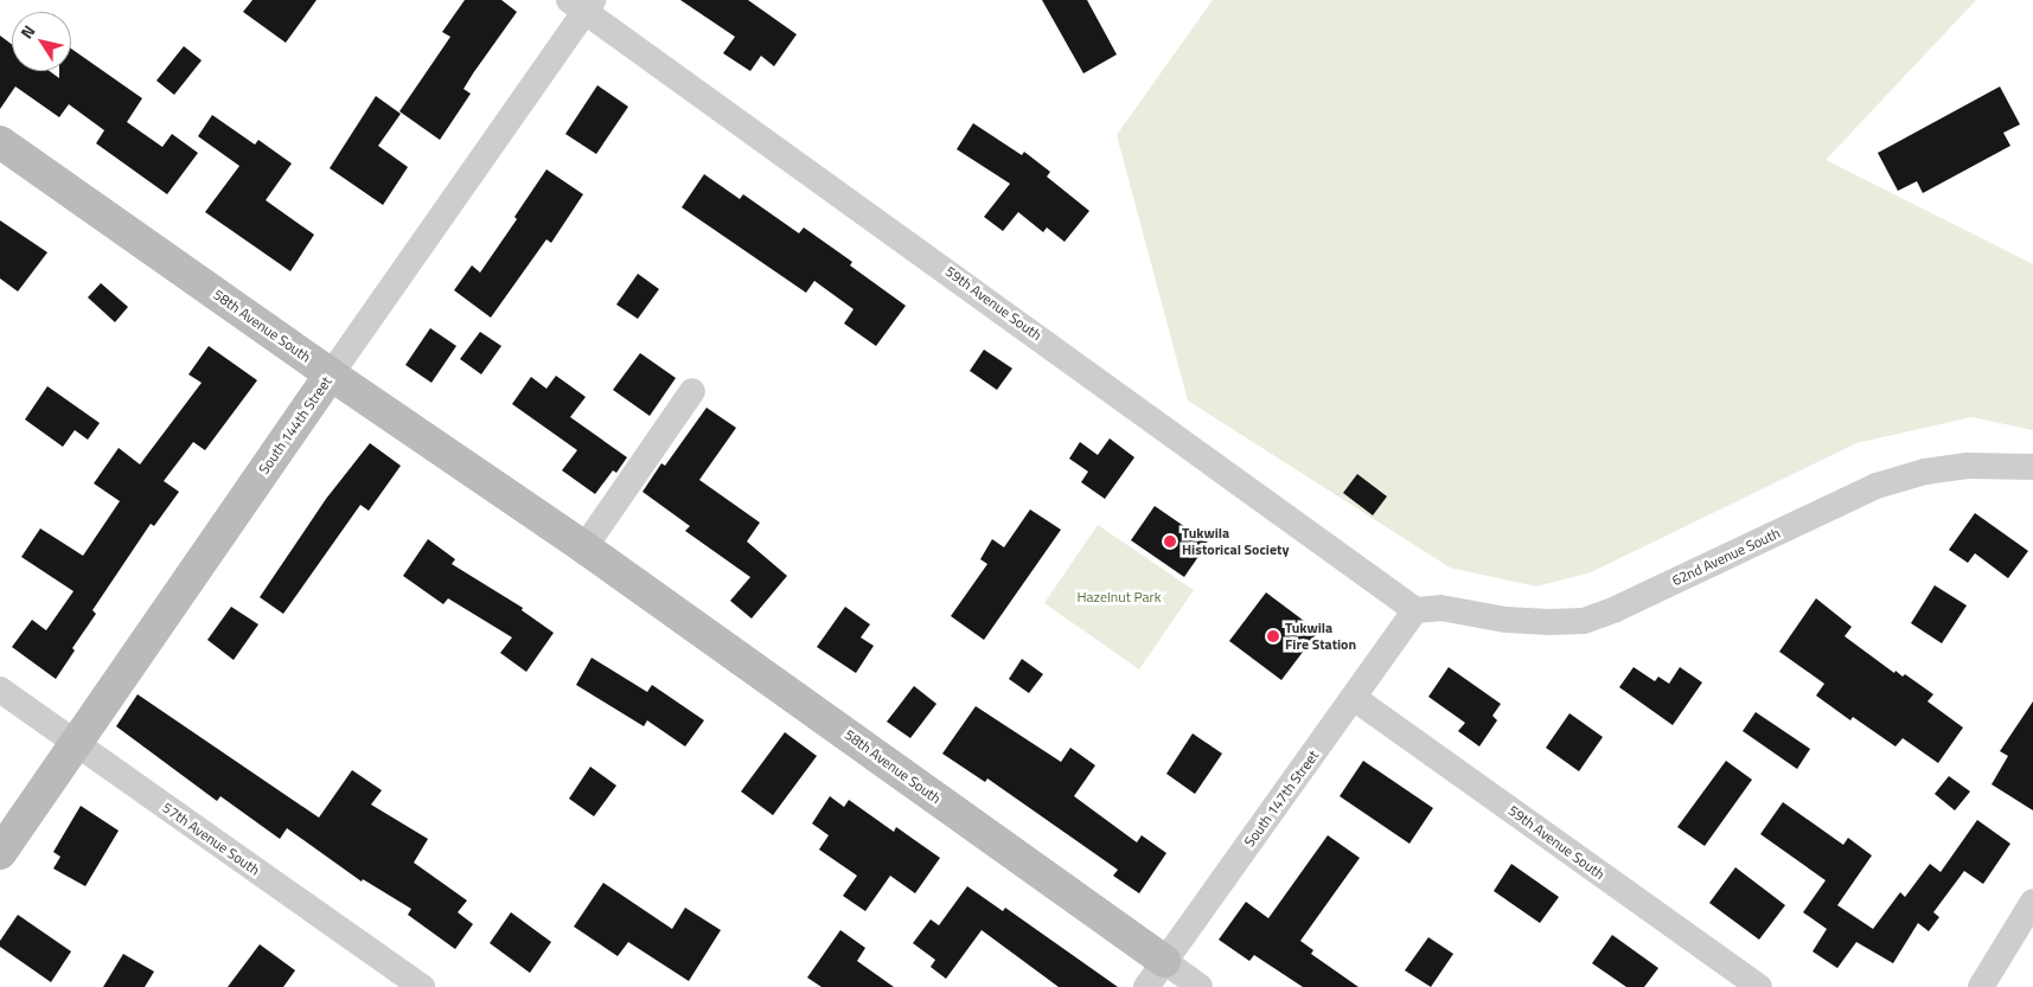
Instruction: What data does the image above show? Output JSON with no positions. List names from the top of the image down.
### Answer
{
  "streets": {
    "street": [
      "59th Avenue South",
      "58th Avenue South",
      "South 144th Street",
      "62nd Avenue South",
      "South 147th Street",
      "57th Avenue South"
    ]
  },
  "crossings": [
    ["59th Avenue South", "South 144th Street"],
    ["59th Avenue South", "62nd Avenue South"],
    ["59th Avenue South", "South 147th Street"],
    ["58th Avenue South", "South 144th Street"],
    ["58th Avenue South", "South 147th Street"],
    ["South 144th Street", "57th Avenue South"],
    ["62nd Avenue South", "South 147th Street"]
  ],
  "parks": ["Hazelnut Park"],
  "places": ["Tukwila Historical Society", "Tukwila Fire Station"],
  "north": "top left"
}
